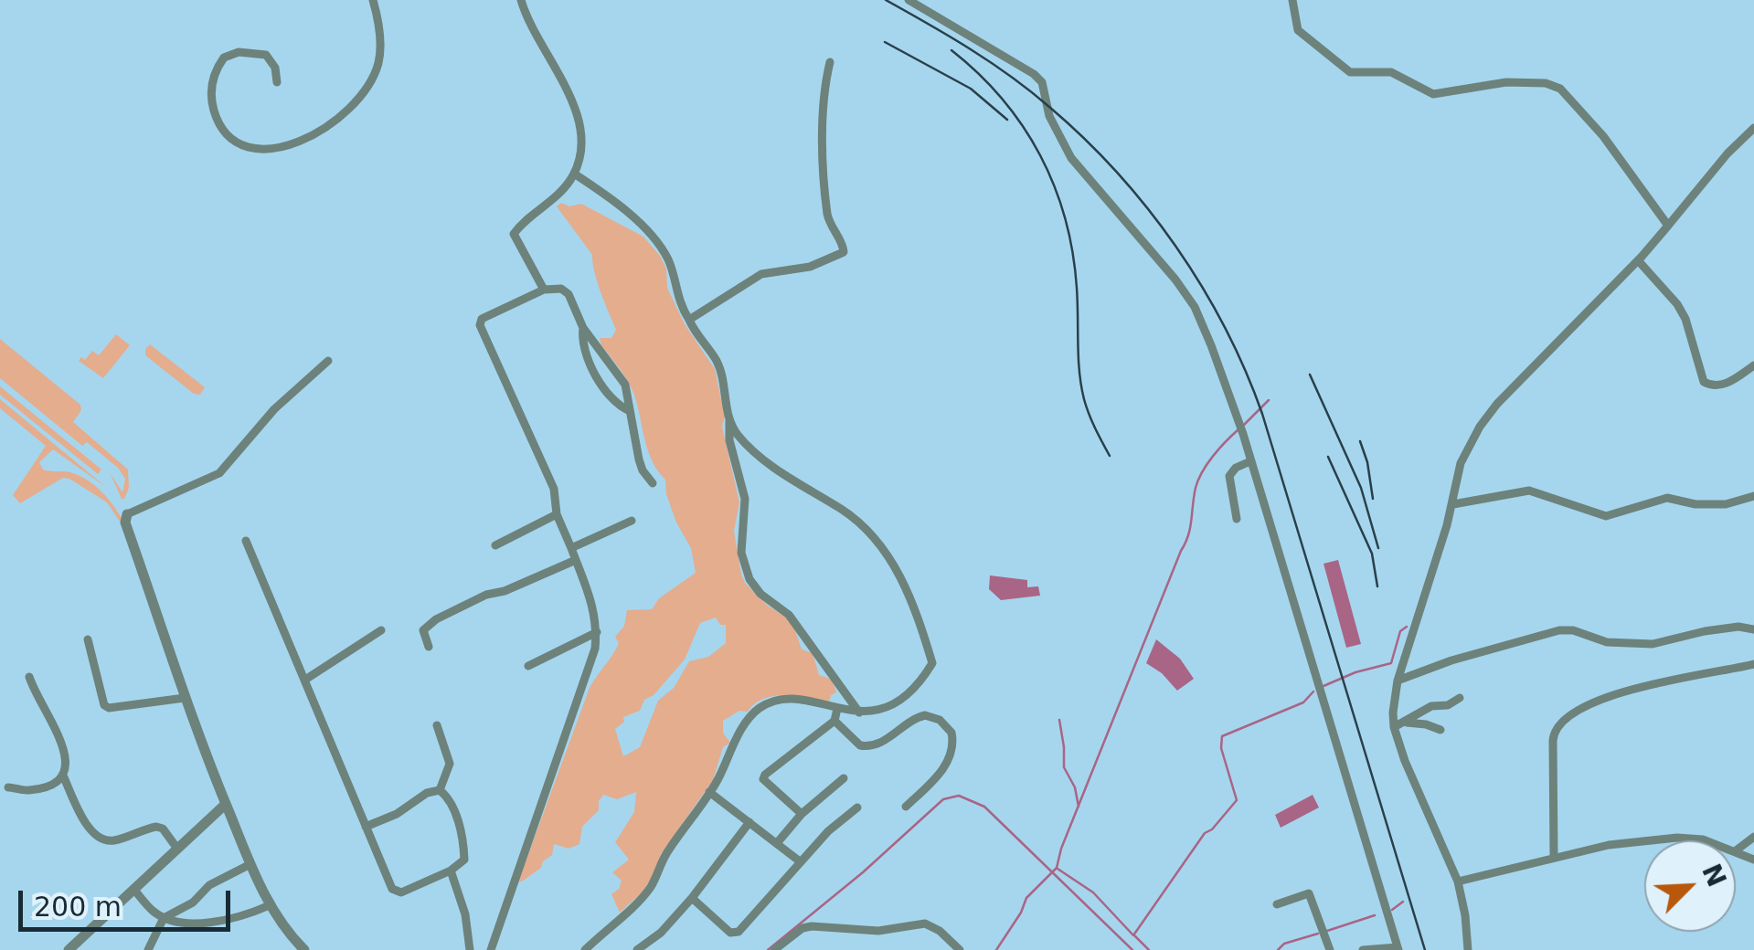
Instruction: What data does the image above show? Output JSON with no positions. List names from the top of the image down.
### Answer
{
  "scale_bar": "200 m",
  "north": "top right"
}
